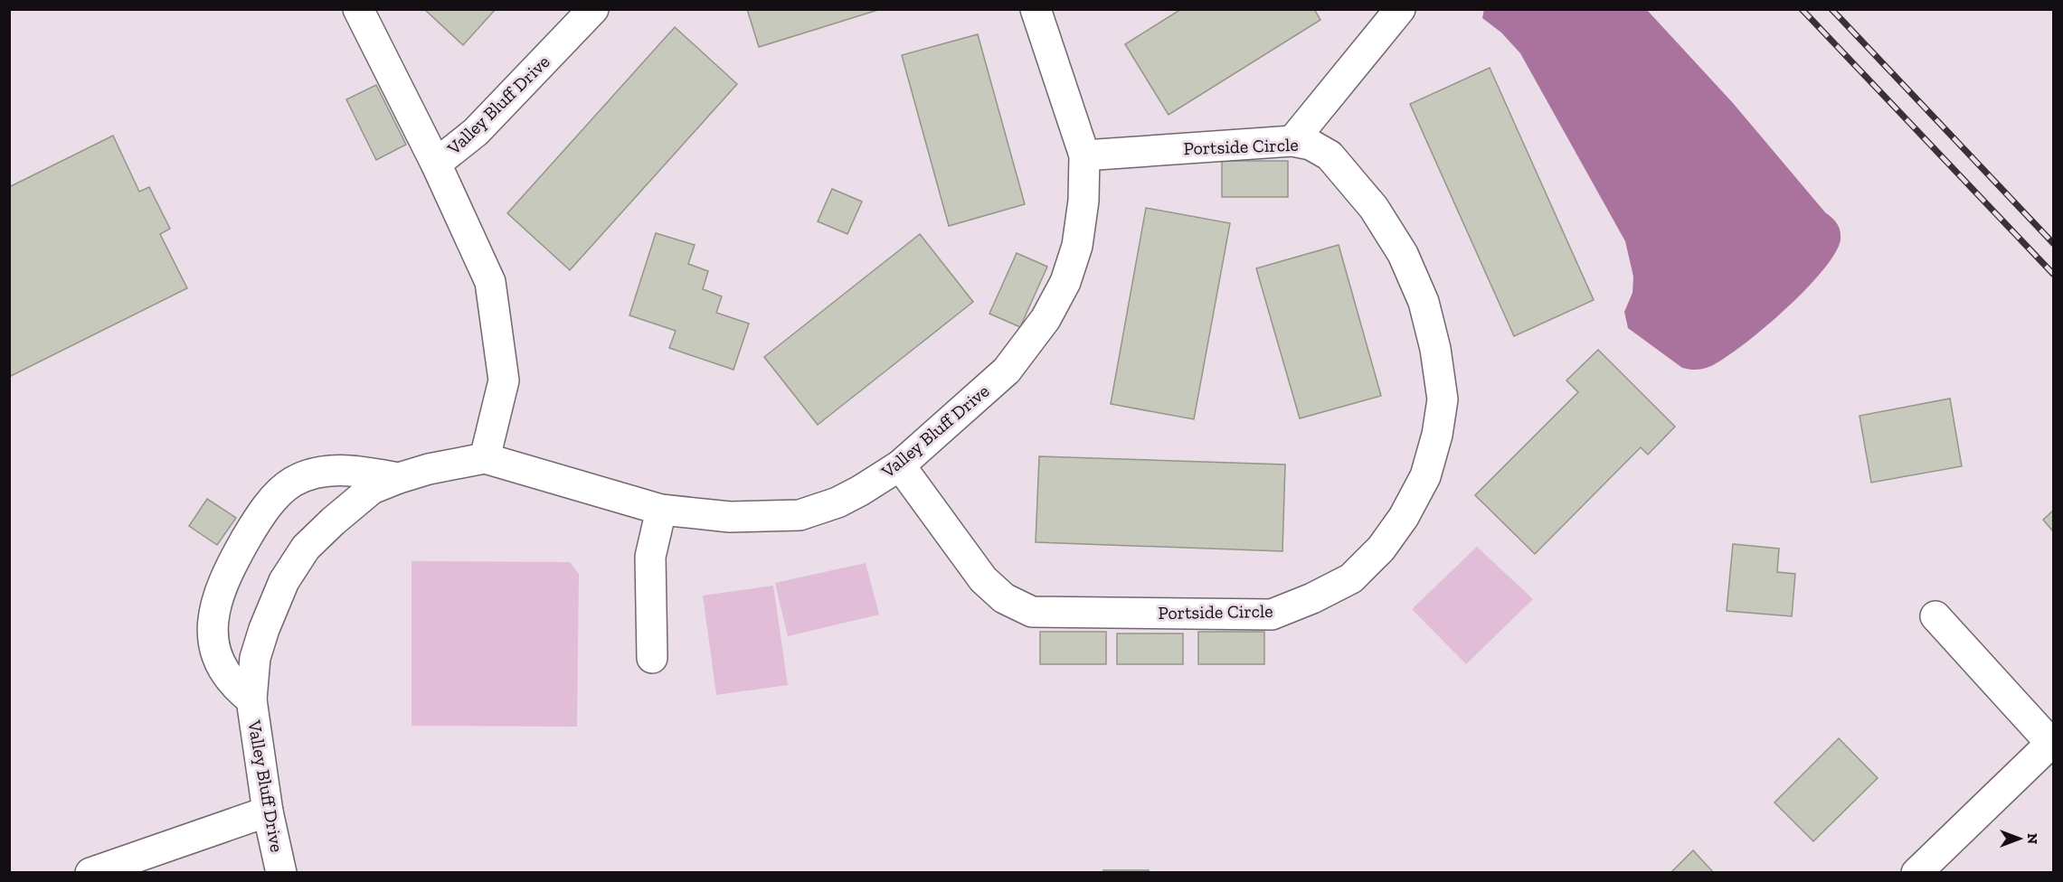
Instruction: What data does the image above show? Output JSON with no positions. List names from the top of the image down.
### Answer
{
  "streets": {
    "street": ["Valley Bluff Drive", "Portside Circle"]
  },
  "crossings": [
    ["Valley Bluff Drive", "Portside Circle"]
  ],
  "north": "right"
}
